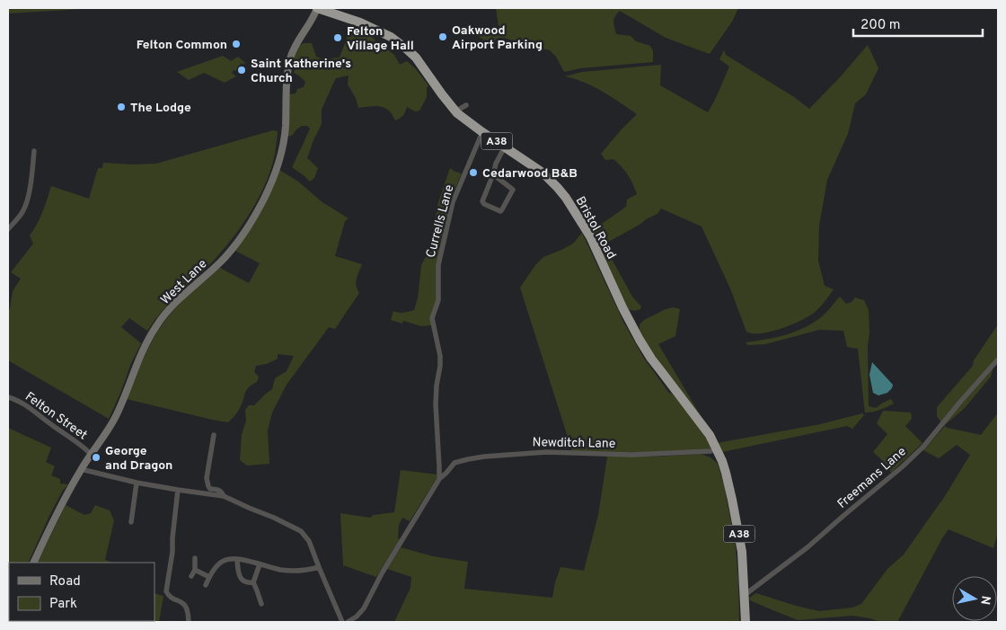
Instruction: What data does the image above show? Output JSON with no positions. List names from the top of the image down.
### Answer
{
  "streets": {
    "highway": ["A38", "Bristol Road"],
    "street": [
      "Currells Lane",
      "West Lane",
      "Felton Street",
      "Newditch Lane",
      "Freemans Lane"
    ]
  },
  "crossings": [
    ["A38", "Bristol Road"],
    ["A38", "Newditch Lane"],
    ["A38", "Freemans Lane"],
    ["Currells Lane", "Bristol Road"],
    ["Currells Lane", "Newditch Lane"],
    ["Bristol Road", "West Lane"],
    ["Bristol Road", "Newditch Lane"],
    ["West Lane", "Felton Street"]
  ],
  "places": [
    "Oakwood Airport Parking",
    "Felton Village Hall",
    "Felton Common",
    "Saint Katherine's Church",
    "The Lodge",
    "Cedarwood B&B",
    "George and Dragon"
  ],
  "legend": ["Road", "Park"],
  "scale_bar": "200 m",
  "north": "right"
}
